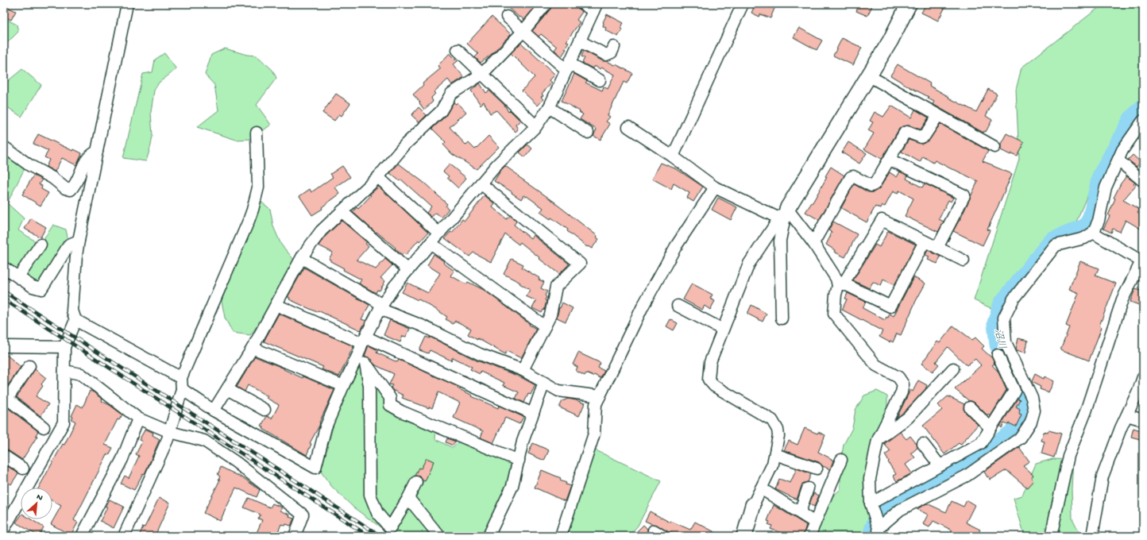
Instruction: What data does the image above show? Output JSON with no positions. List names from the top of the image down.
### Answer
{
  "water": ["沼川"],
  "north": "top right"
}
